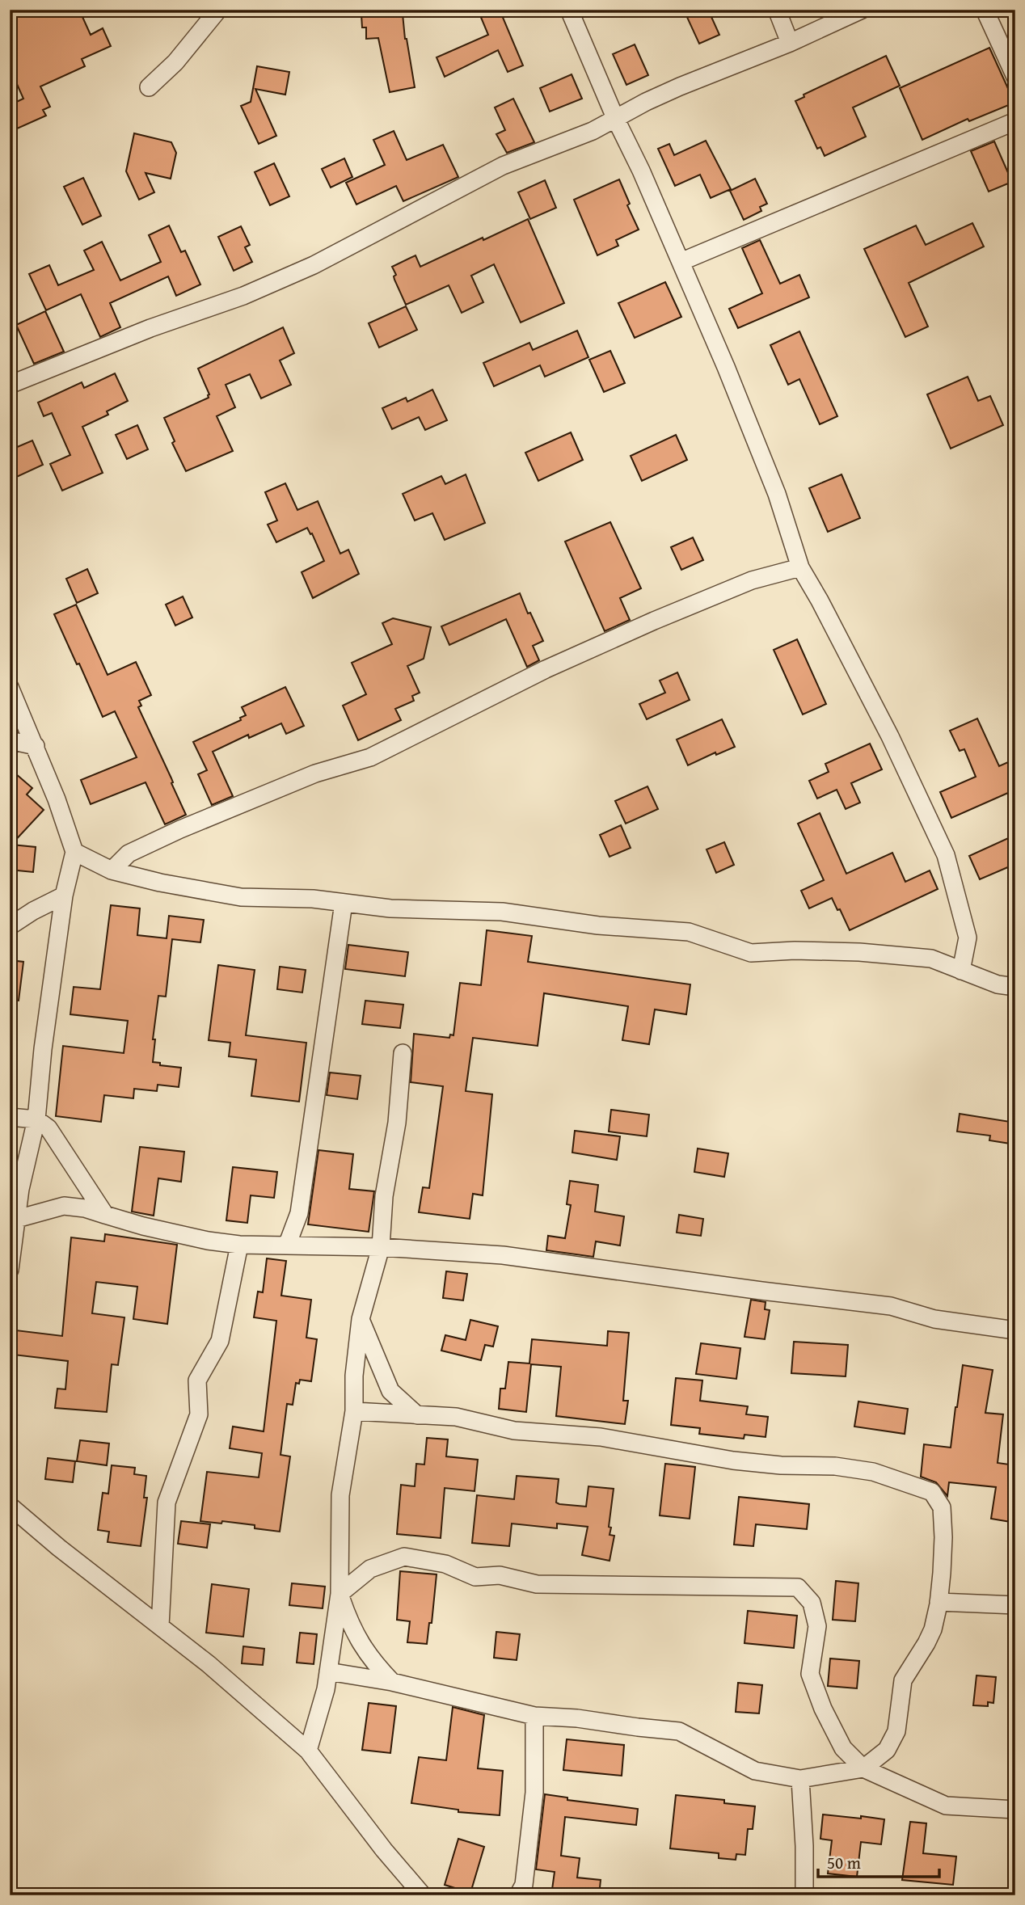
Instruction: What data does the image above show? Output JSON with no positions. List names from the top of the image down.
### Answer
{
  "scale_bar": "50 m"
}
